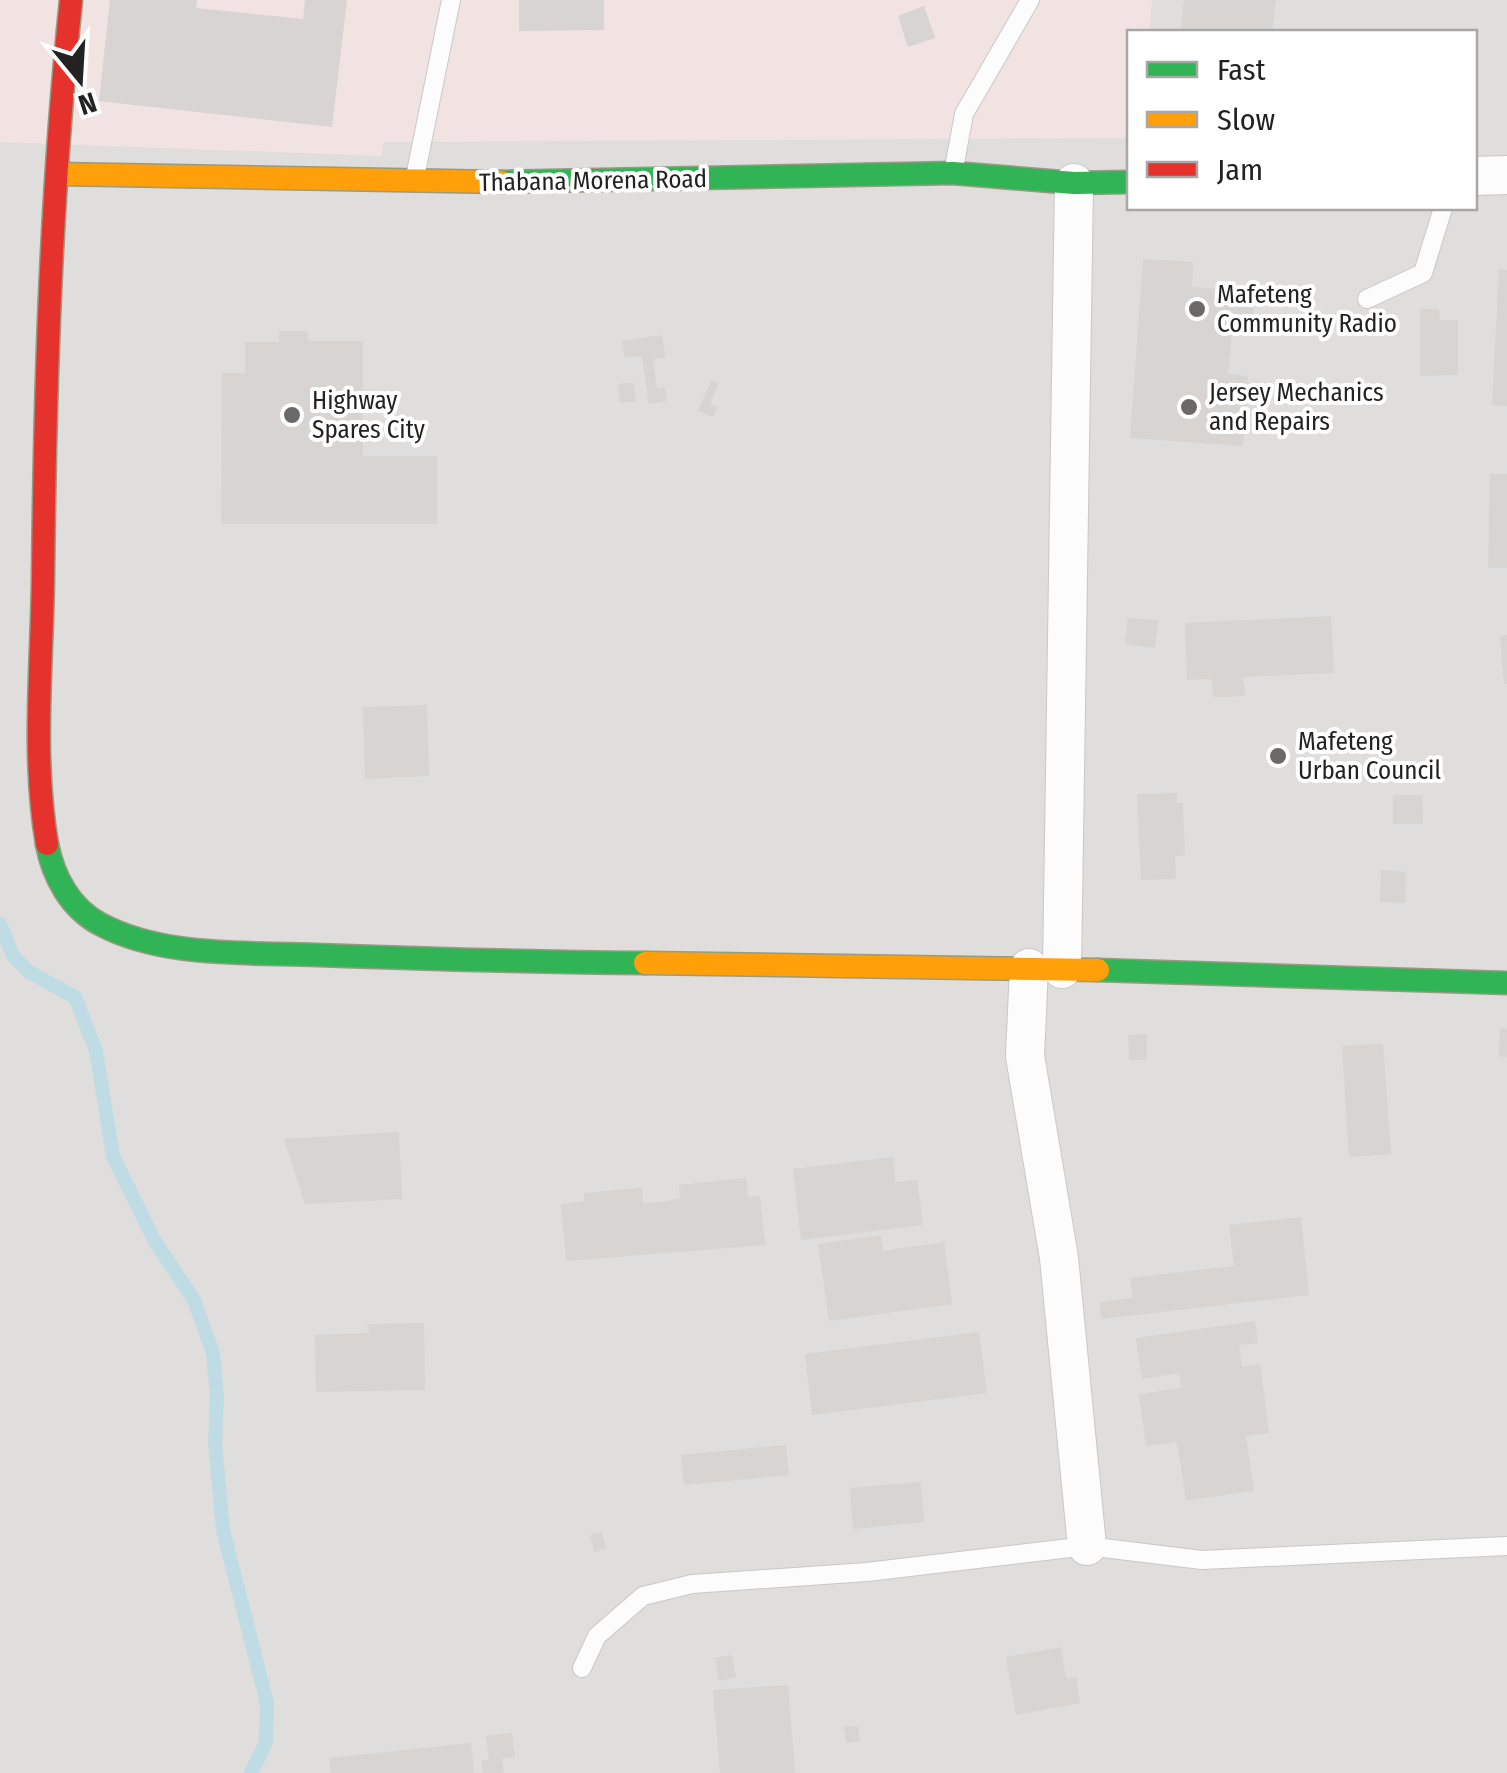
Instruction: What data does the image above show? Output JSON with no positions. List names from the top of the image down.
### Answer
{
  "streets": {
    "street": ["Thabana Morena Road"]
  },
  "places": [
    "Mafeteng Community Radio",
    "Jersey Mechanics and Repairs",
    "Highway Spares City",
    "Mafeteng Urban Council"
  ],
  "legend": ["Fast", "Slow", "Jam"],
  "north": "bottom"
}
